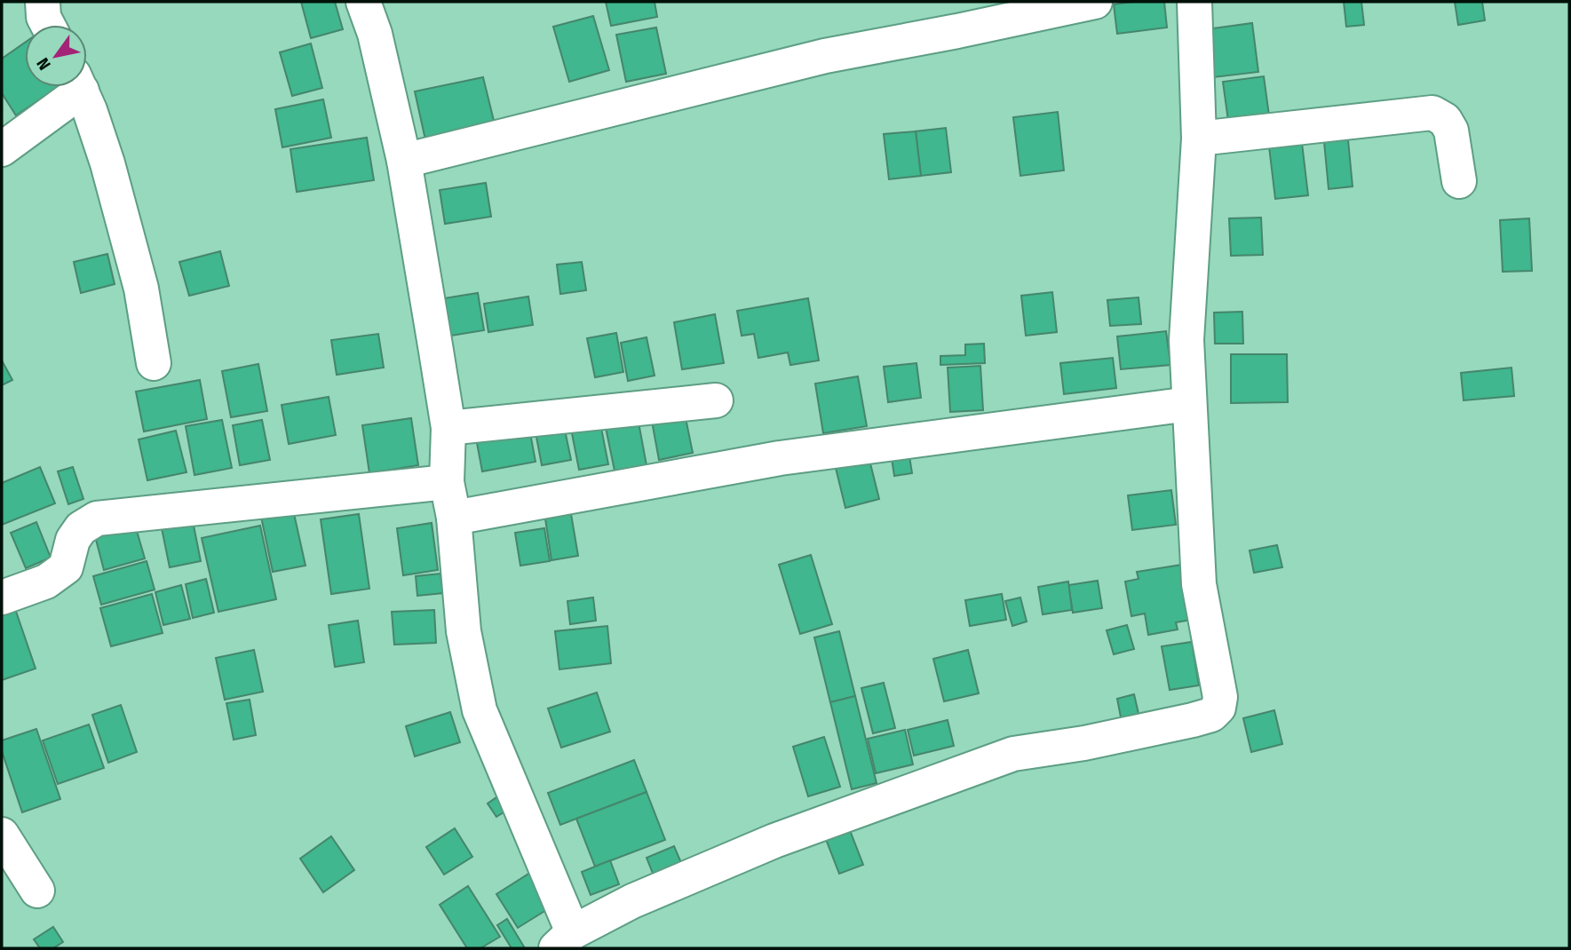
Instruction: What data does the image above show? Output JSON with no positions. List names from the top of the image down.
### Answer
{
  "north": "bottom left"
}
